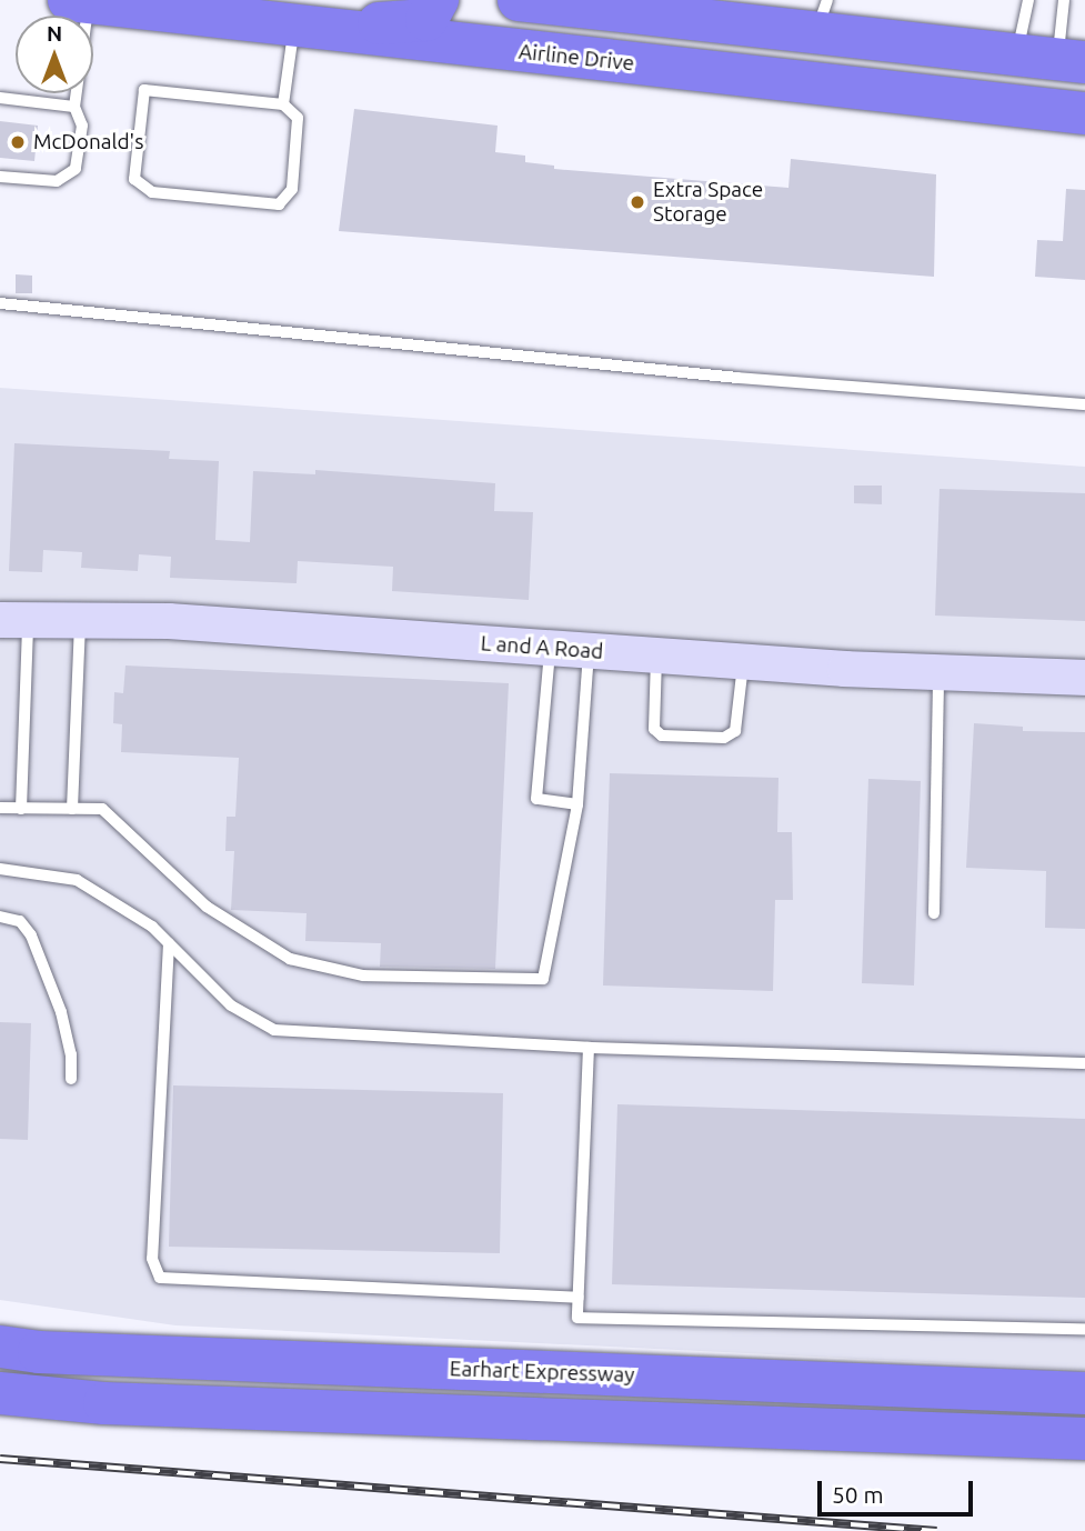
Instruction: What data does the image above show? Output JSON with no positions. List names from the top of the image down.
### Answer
{
  "streets": {
    "highway": ["Airline Drive", "Earhart Expressway"],
    "street": ["L and A Road"]
  },
  "places": ["McDonald's", "Extra Space Storage"],
  "scale_bar": "50 m",
  "north": "top"
}
